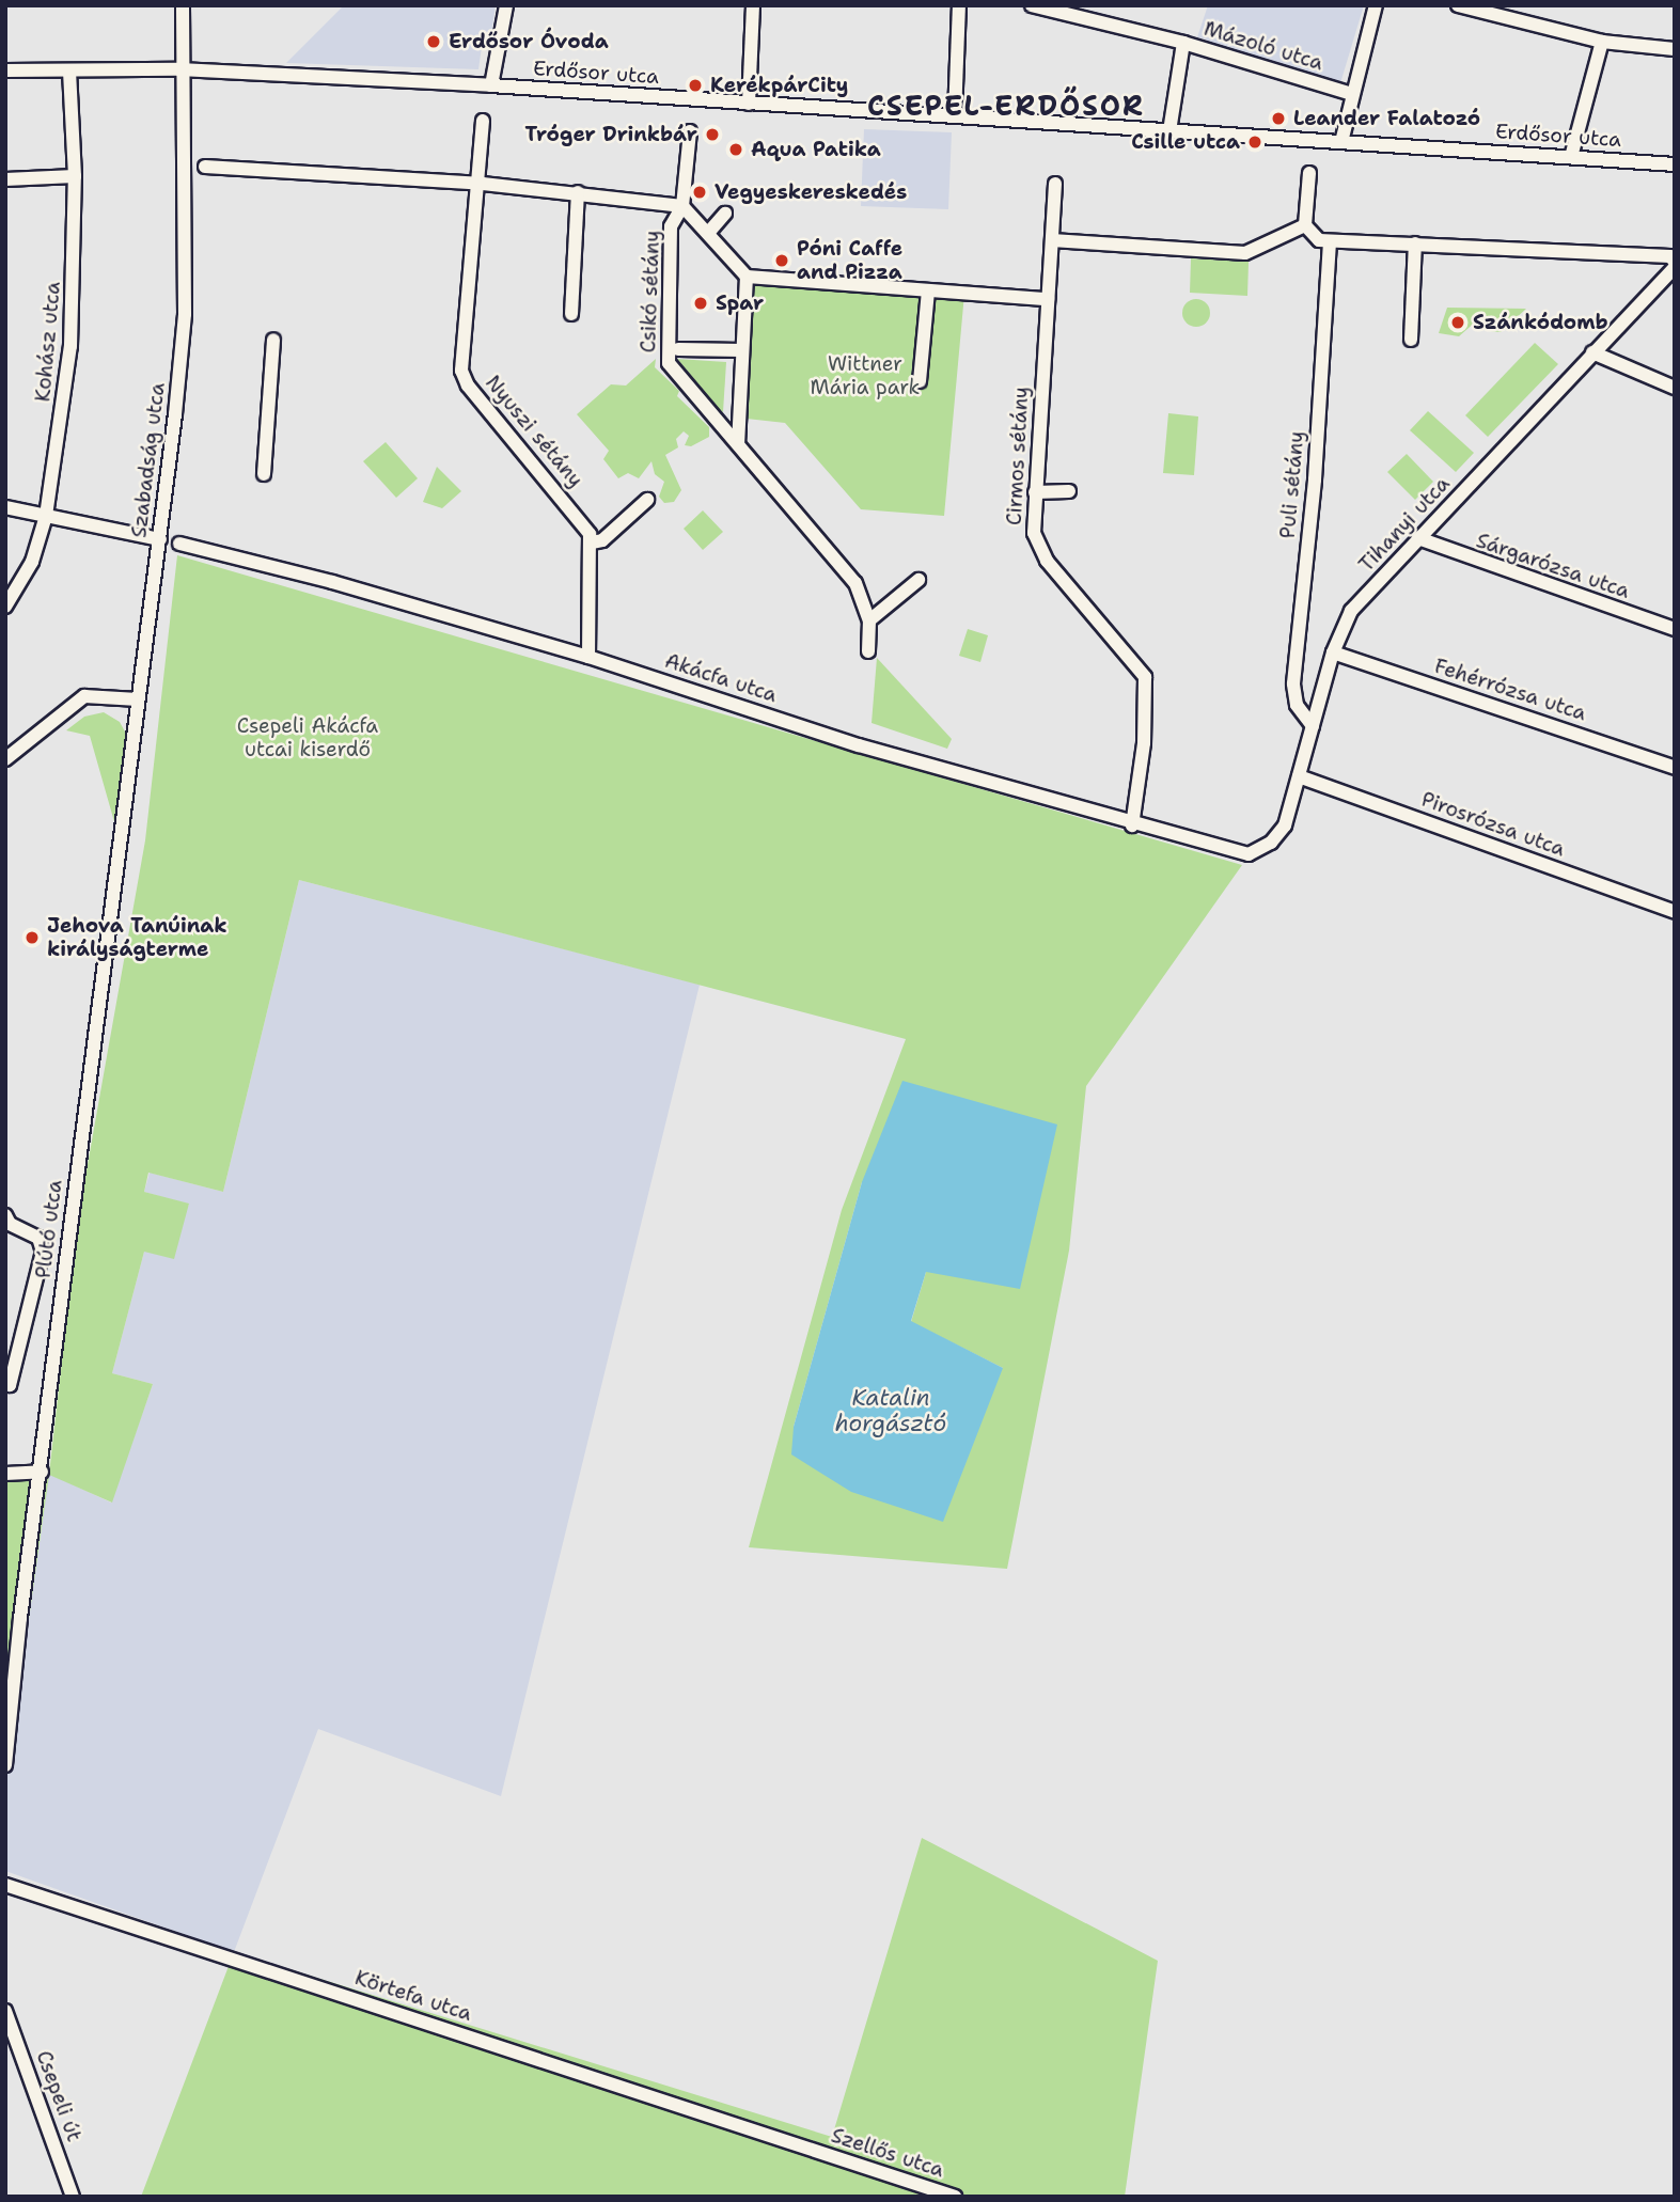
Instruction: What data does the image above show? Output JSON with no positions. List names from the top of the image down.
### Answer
{
  "streets": {
    "street": [
      "Mázoló utca",
      "Erdősor utca",
      "Csikó sétány",
      "Kohász utca",
      "Nyuszi sétány",
      "Cirmos sétány",
      "Szabadság utca",
      "Puli sétány",
      "Tihanyi utca",
      "Sárgarózsa utca",
      "Akácfa utca",
      "Fehérrózsa utca",
      "Pirosrózsa utca",
      "Plútó utca",
      "Körtefa utca",
      "Csepeli út",
      "Szellős utca"
    ]
  },
  "crossings": [
    ["Erdősor utca", "Kohász utca"],
    ["Erdősor utca", "Szabadság utca"],
    ["Cirmos sétány", "Akácfa utca"],
    ["Szabadság utca", "Plútó utca"],
    ["Puli sétány", "Tihanyi utca"],
    ["Tihanyi utca", "Sárgarózsa utca"],
    ["Tihanyi utca", "Akácfa utca"],
    ["Tihanyi utca", "Fehérrózsa utca"],
    ["Tihanyi utca", "Pirosrózsa utca"],
    ["Körtefa utca", "Szellős utca"]
  ],
  "districts": ["CSEPEL-ERDŐSOR"],
  "water": ["Katalin horgásztó"],
  "parks": ["Wittner Mária park", "Csepeli Akácfa utcai kiserdő"],
  "places": [
    "Erdősor Óvoda",
    "KerékpárCity",
    "Leander Falatozó",
    "Tróger Drinkbár",
    "Csille utca",
    "Aqua Patika",
    "Vegyeskereskedés",
    "Póni Caffe and Pizza",
    "Spar",
    "Szánkódomb",
    "Jehova Tanúinak királyságterme"
  ]
}
